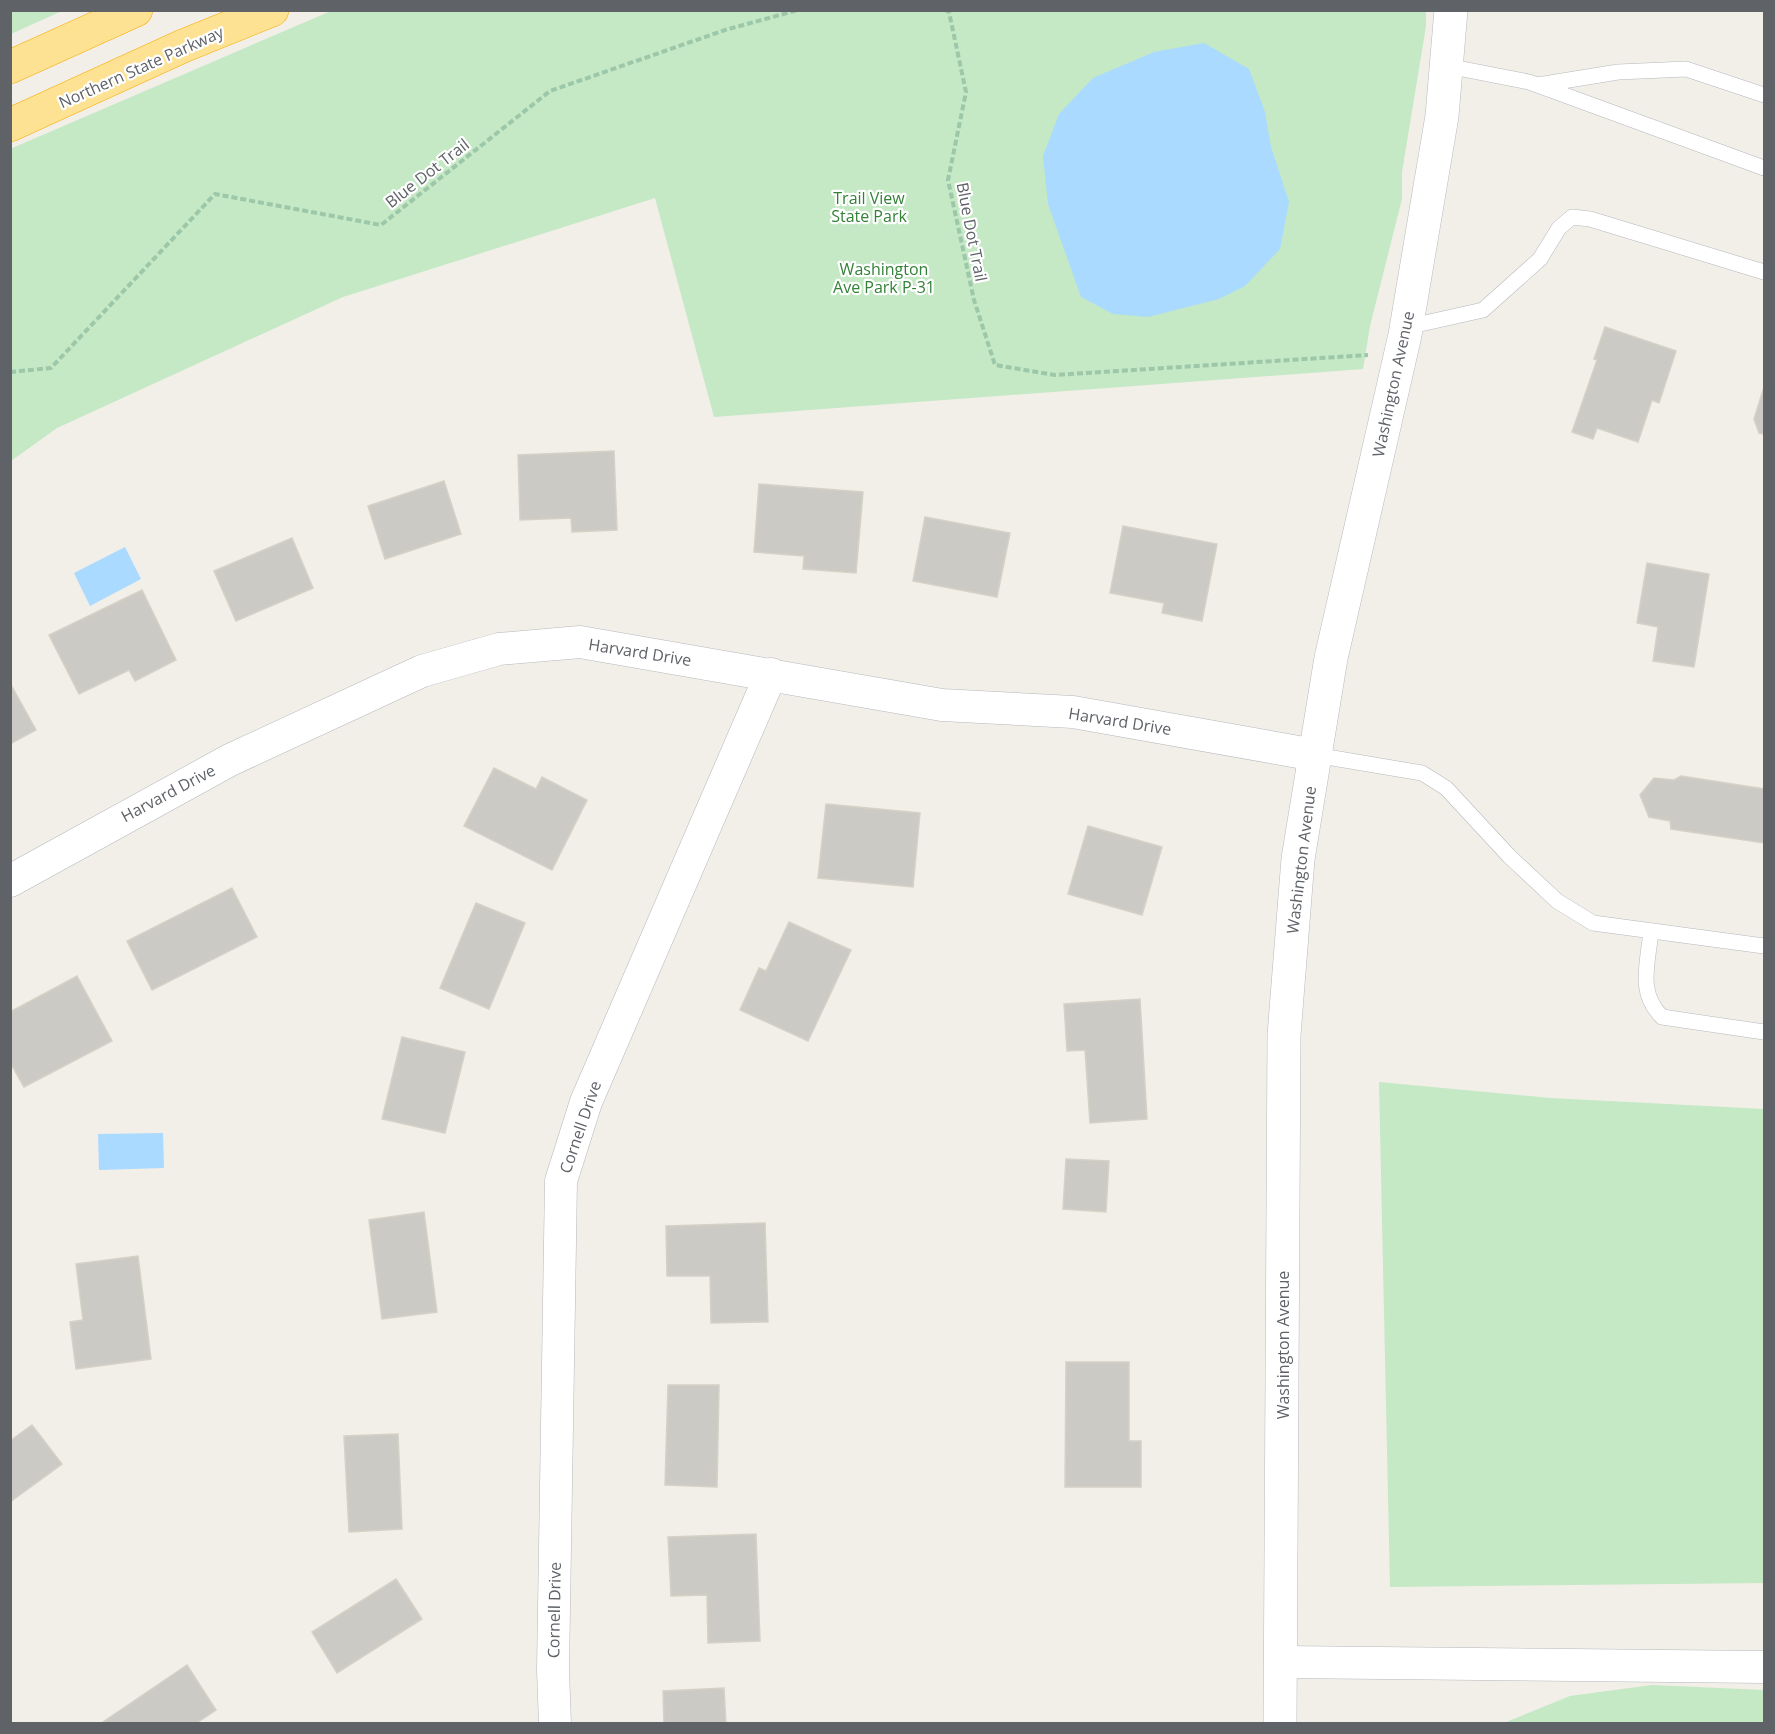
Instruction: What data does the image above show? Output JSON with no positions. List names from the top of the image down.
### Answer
{
  "streets": {
    "highway": ["Northern State Parkway"],
    "main road": ["Washington Avenue"],
    "street": ["Harvard Drive", "Cornell Drive"],
    "path": ["Blue Dot Trail"]
  },
  "crossings": [
    ["Blue Dot Trail", "Washington Avenue"],
    ["Washington Avenue", "Harvard Drive"],
    ["Harvard Drive", "Cornell Drive"]
  ],
  "parks": ["Trail View State Park", "Washington Ave Park P-31"]
}
